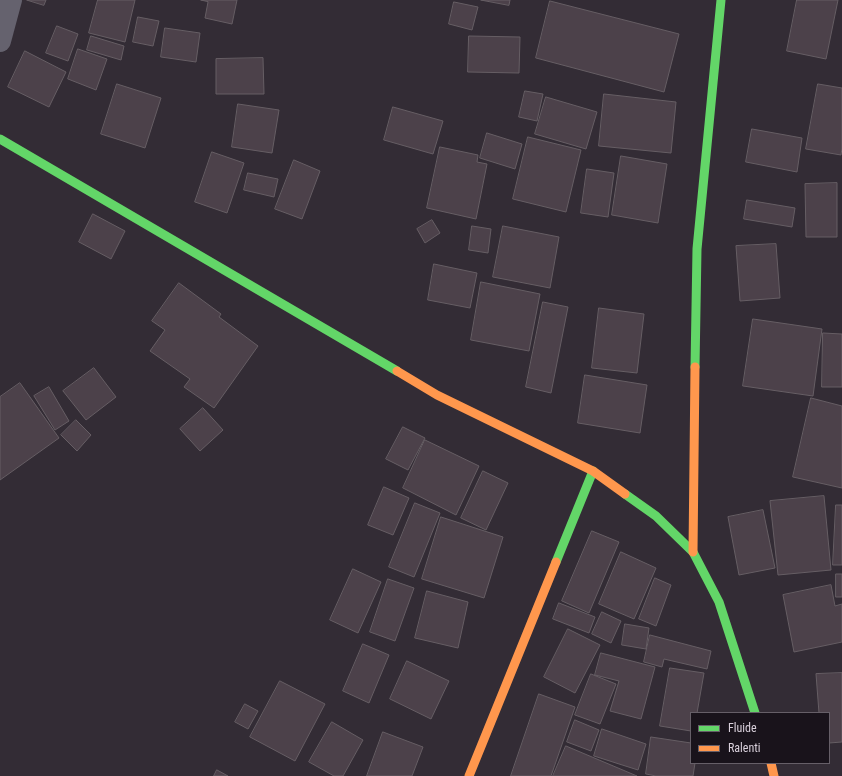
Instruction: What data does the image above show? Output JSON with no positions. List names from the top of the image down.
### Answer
{
  "legend": ["Fluide", "Ralenti"]
}
